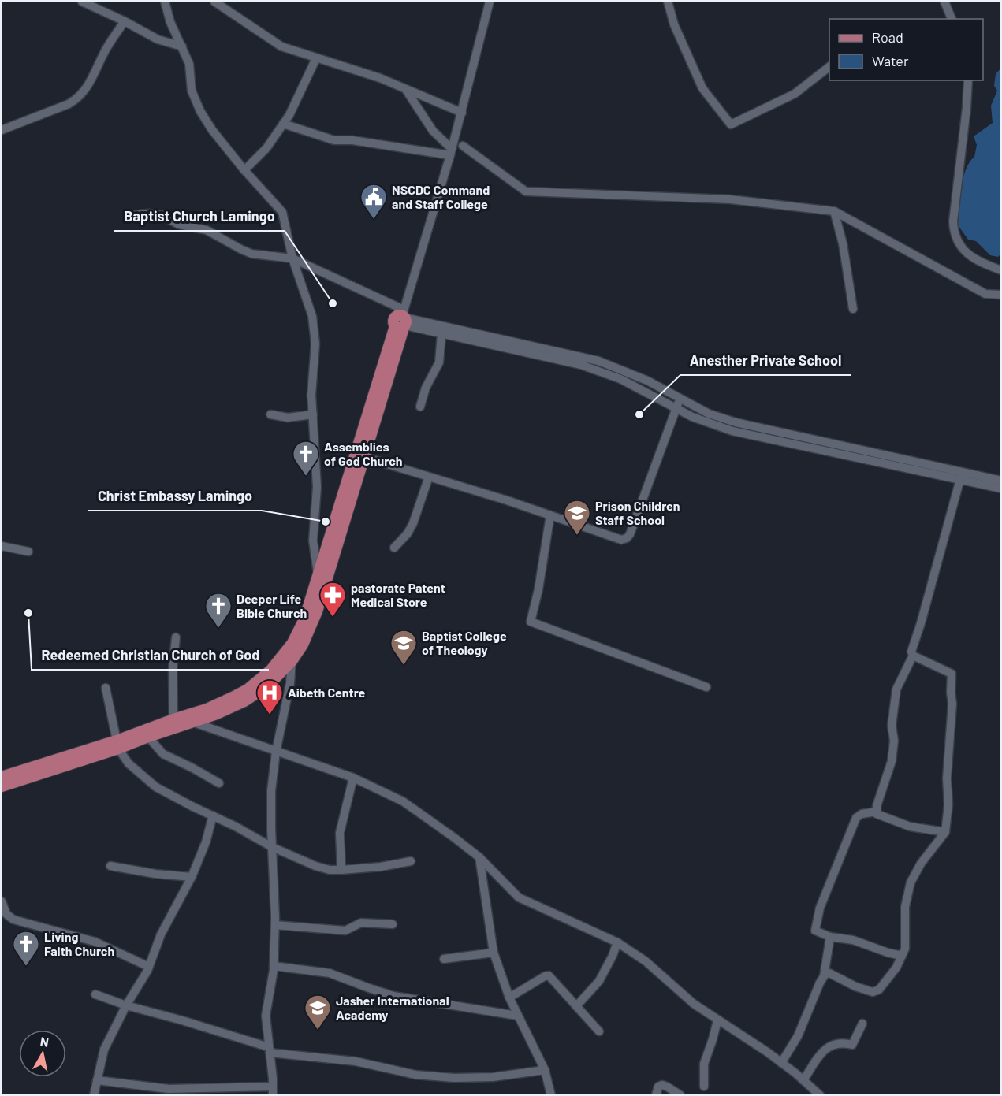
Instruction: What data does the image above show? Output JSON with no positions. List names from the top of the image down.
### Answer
{
  "places": {
    "public building": ["NSCDC Command and Staff College"],
    "other": [
      "Baptist Church Lamingo",
      "Anesther Private School",
      "Christ Embassy Lamingo",
      "Redeemed Christian Church of God"
    ],
    "church": ["Assemblies of God Church", "Deeper Life Bible Church", "Living Faith Church"],
    "school or university": ["Prison Children Staff School", "Baptist College of Theology", "Jasher International Academy"],
    "pharmacy": ["pastorate Patent Medical Store"],
    "hospital": ["Aibeth Centre"]
  },
  "legend": ["Road", "Water"],
  "north": "top"
}
